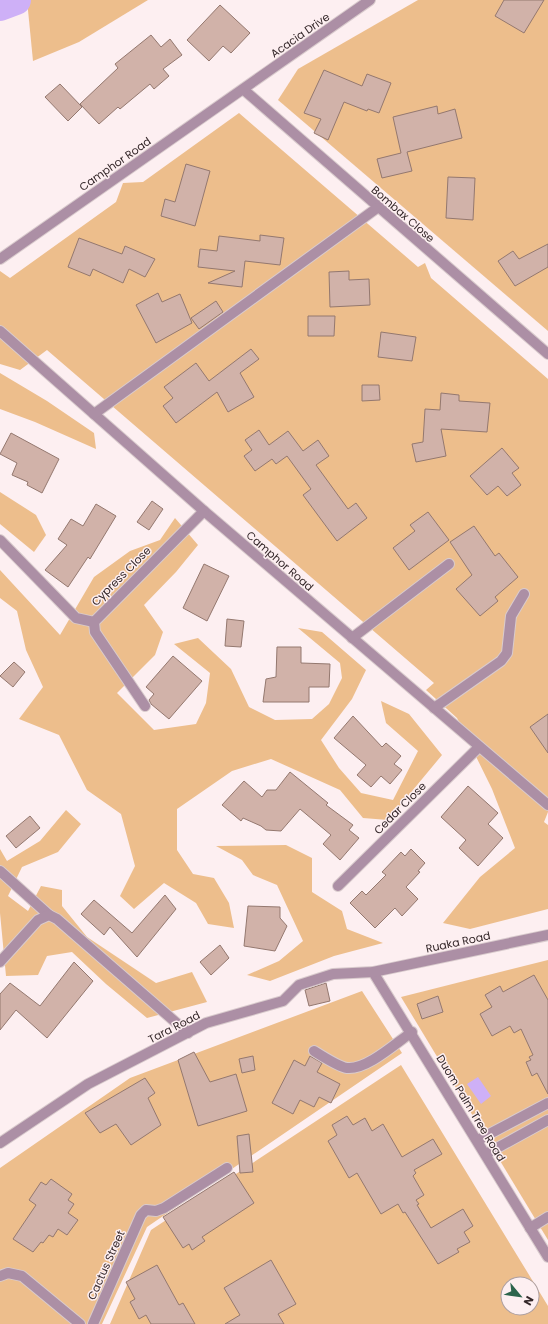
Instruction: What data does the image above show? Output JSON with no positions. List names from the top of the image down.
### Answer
{
  "streets": {
    "street": [
      "Acacia Drive",
      "Camphor Road",
      "Bombax Close",
      "Cypress Close",
      "Cedar Close",
      "Ruaka Road",
      "Tara Road",
      "Duom Palm Tree Road",
      "Cactus Street"
    ]
  },
  "crossings": [
    ["Acacia Drive", "Camphor Road"],
    ["Acacia Drive", "Bombax Close"],
    ["Camphor Road", "Bombax Close"],
    ["Camphor Road", "Cypress Close"],
    ["Camphor Road", "Cedar Close"],
    ["Ruaka Road", "Tara Road"],
    ["Ruaka Road", "Duom Palm Tree Road"],
    ["Tara Road", "Duom Palm Tree Road"]
  ],
  "north": "bottom right"
}
